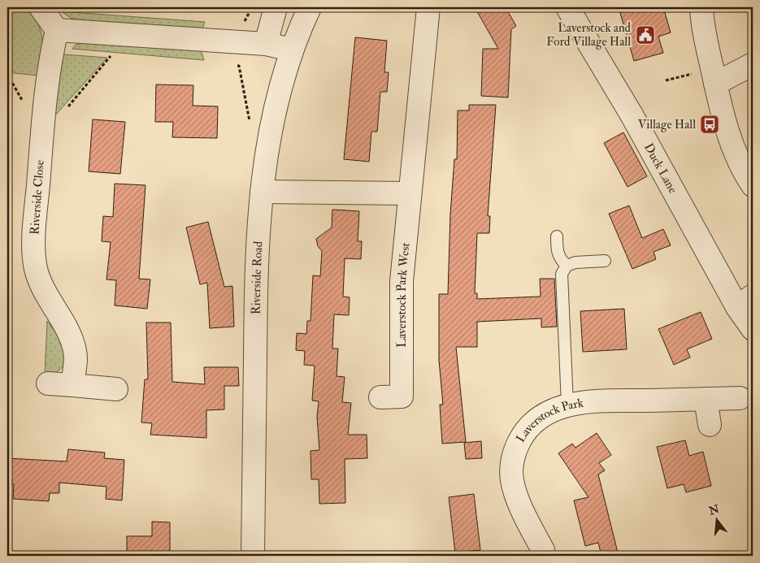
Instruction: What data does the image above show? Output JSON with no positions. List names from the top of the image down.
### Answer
{
  "streets": {
    "street": [
      "Duck Lane",
      "Riverside Close",
      "Riverside Road",
      "Laverstock Park West",
      "Laverstock Park"
    ]
  },
  "places": {
    "public building": ["Laverstock and Ford Village Hall"],
    "bus stop": ["Village Hall"]
  },
  "north": "top"
}
